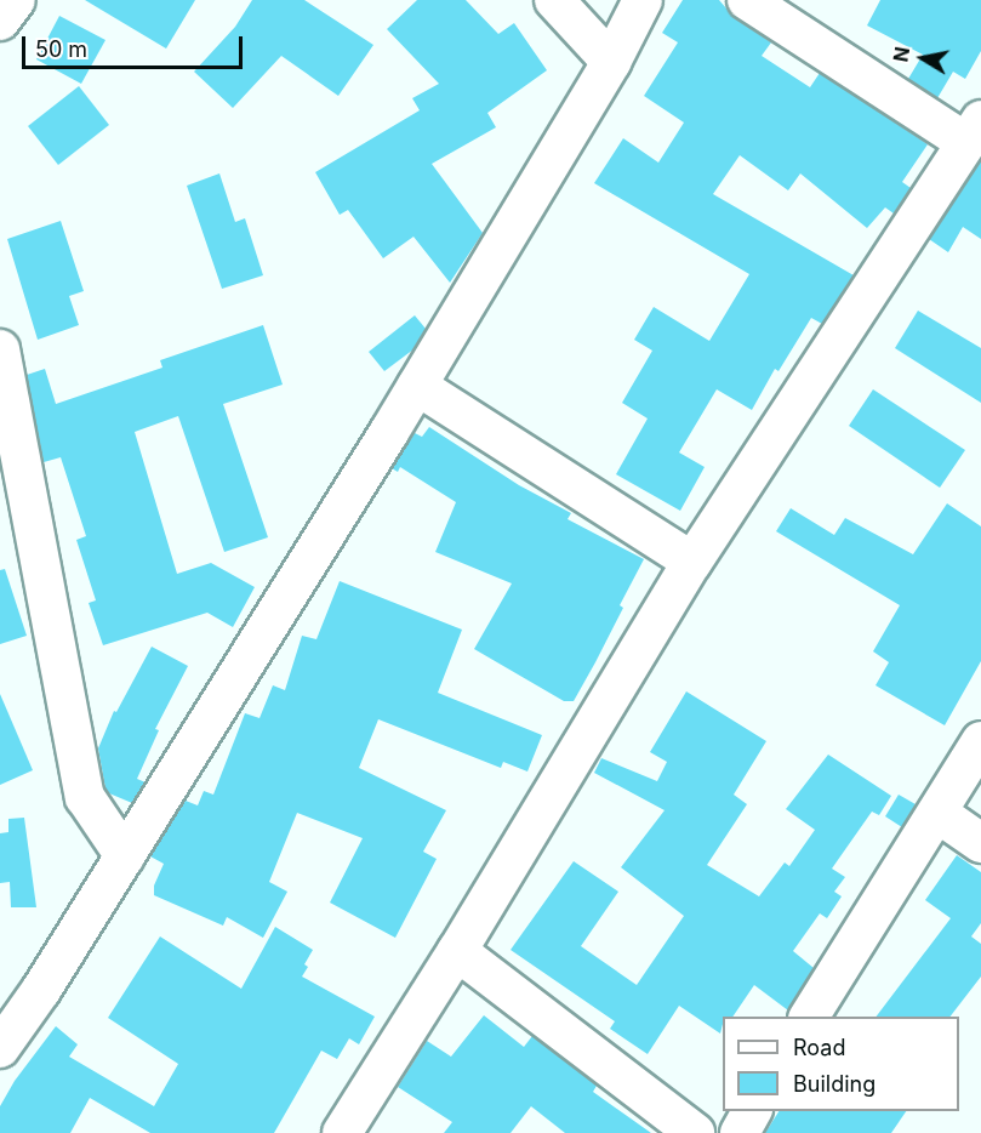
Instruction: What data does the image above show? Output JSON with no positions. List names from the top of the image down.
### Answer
{
  "legend": ["Road", "Building"],
  "scale_bar": "50 m",
  "north": "left"
}
